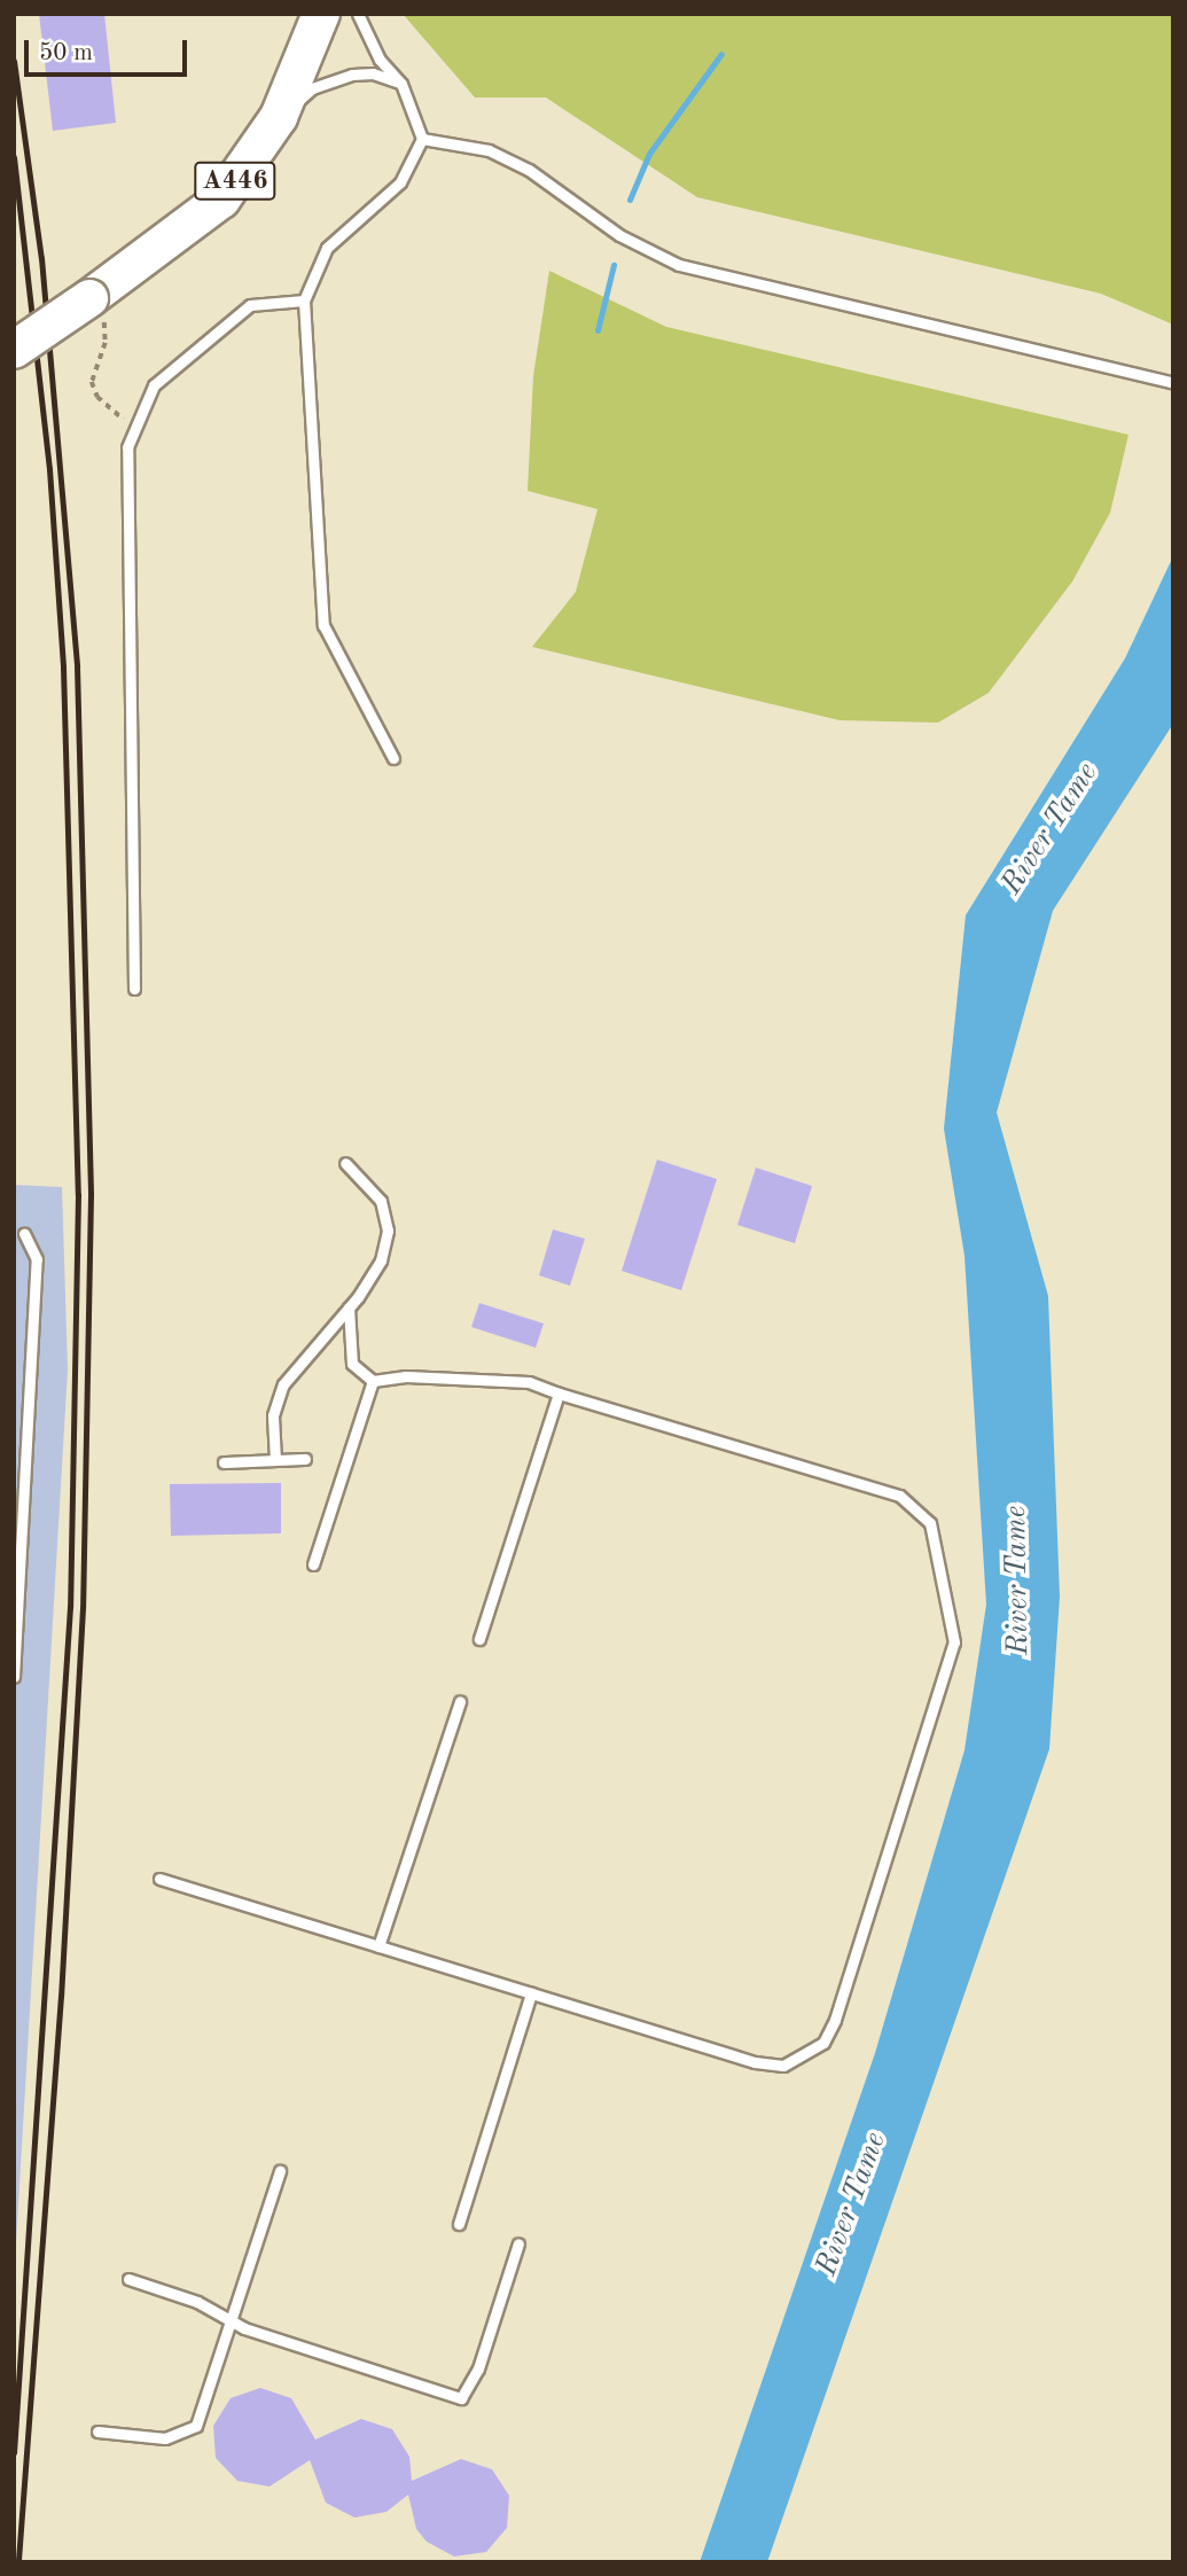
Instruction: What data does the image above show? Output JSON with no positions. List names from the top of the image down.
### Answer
{
  "streets": {
    "highway": ["A446"]
  },
  "water": ["River Tame"],
  "scale_bar": "50 m"
}
